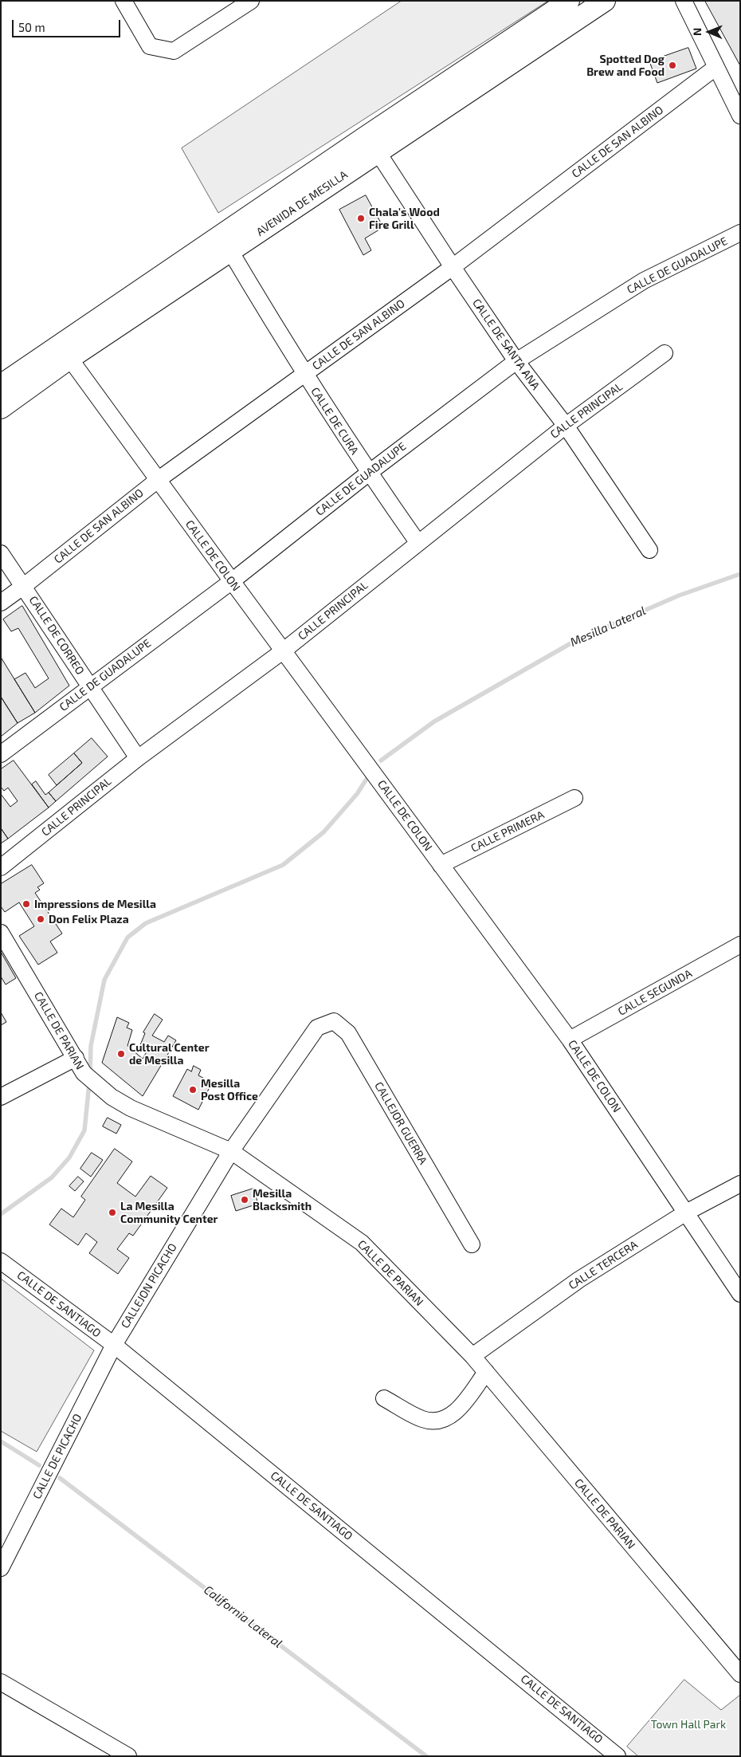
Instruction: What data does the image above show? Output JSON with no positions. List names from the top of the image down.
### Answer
{
  "streets": {
    "main road": ["AVENIDA DE MESILLA"],
    "street": [
      "CALLE DE SAN ALBINO",
      "CALLE DE GUADALUPE",
      "CALLE DE SANTA ANA",
      "CALLE PRINCIPAL",
      "CALLE DE CURA",
      "CALLE DE COLON",
      "CALLE DE CORREO",
      "CALLE PRIMERA",
      "CALLE SEGUNDA",
      "CALLE DE PARIAN",
      "CALLEJOR GUERRA",
      "CALLE TERCERA",
      "CALLEJON PICACHO",
      "CALLE DE SANTIAGO",
      "CALLE DE PICACHO"
    ]
  },
  "crossings": [
    ["CALLE DE SAN ALBINO", "CALLE DE SANTA ANA"],
    ["CALLE DE SAN ALBINO", "CALLE DE CURA"],
    ["CALLE DE SAN ALBINO", "CALLE DE COLON"],
    ["CALLE DE SAN ALBINO", "CALLE DE CORREO"],
    ["AVENIDA DE MESILLA", "CALLE DE SANTA ANA"],
    ["AVENIDA DE MESILLA", "CALLE DE CURA"],
    ["AVENIDA DE MESILLA", "CALLE DE COLON"],
    ["CALLE DE GUADALUPE", "CALLE DE SANTA ANA"],
    ["CALLE DE GUADALUPE", "CALLE DE CURA"],
    ["CALLE DE GUADALUPE", "CALLE DE COLON"],
    ["CALLE DE GUADALUPE", "CALLE DE CORREO"],
    ["CALLE DE SANTA ANA", "CALLE PRINCIPAL"],
    ["CALLE PRINCIPAL", "CALLE DE CURA"],
    ["CALLE PRINCIPAL", "CALLE DE COLON"],
    ["CALLE PRINCIPAL", "CALLE DE CORREO"],
    ["CALLE DE COLON", "CALLE PRIMERA"],
    ["CALLE DE COLON", "CALLE SEGUNDA"],
    ["CALLE DE COLON", "CALLE TERCERA"],
    ["CALLE DE PARIAN", "CALLE TERCERA"],
    ["CALLE DE PARIAN", "CALLEJON PICACHO"],
    ["CALLEJOR GUERRA", "CALLEJON PICACHO"],
    ["CALLEJON PICACHO", "CALLE DE SANTIAGO"],
    ["CALLEJON PICACHO", "CALLE DE PICACHO"],
    ["CALLE DE SANTIAGO", "CALLE DE PICACHO"]
  ],
  "water": ["Mesilla Lateral", "California Lateral"],
  "parks": ["Town Hall Park"],
  "places": [
    "Spotted Dog Brew and Food",
    "Chala's Wood Fire Grill",
    "Impressions de Mesilla",
    "Don Felix Plaza",
    "Cultural Center de Mesilla",
    "Mesilla Post Office",
    "Mesilla Blacksmith",
    "La Mesilla Community Center"
  ],
  "scale_bar": "50 m",
  "north": "left"
}
